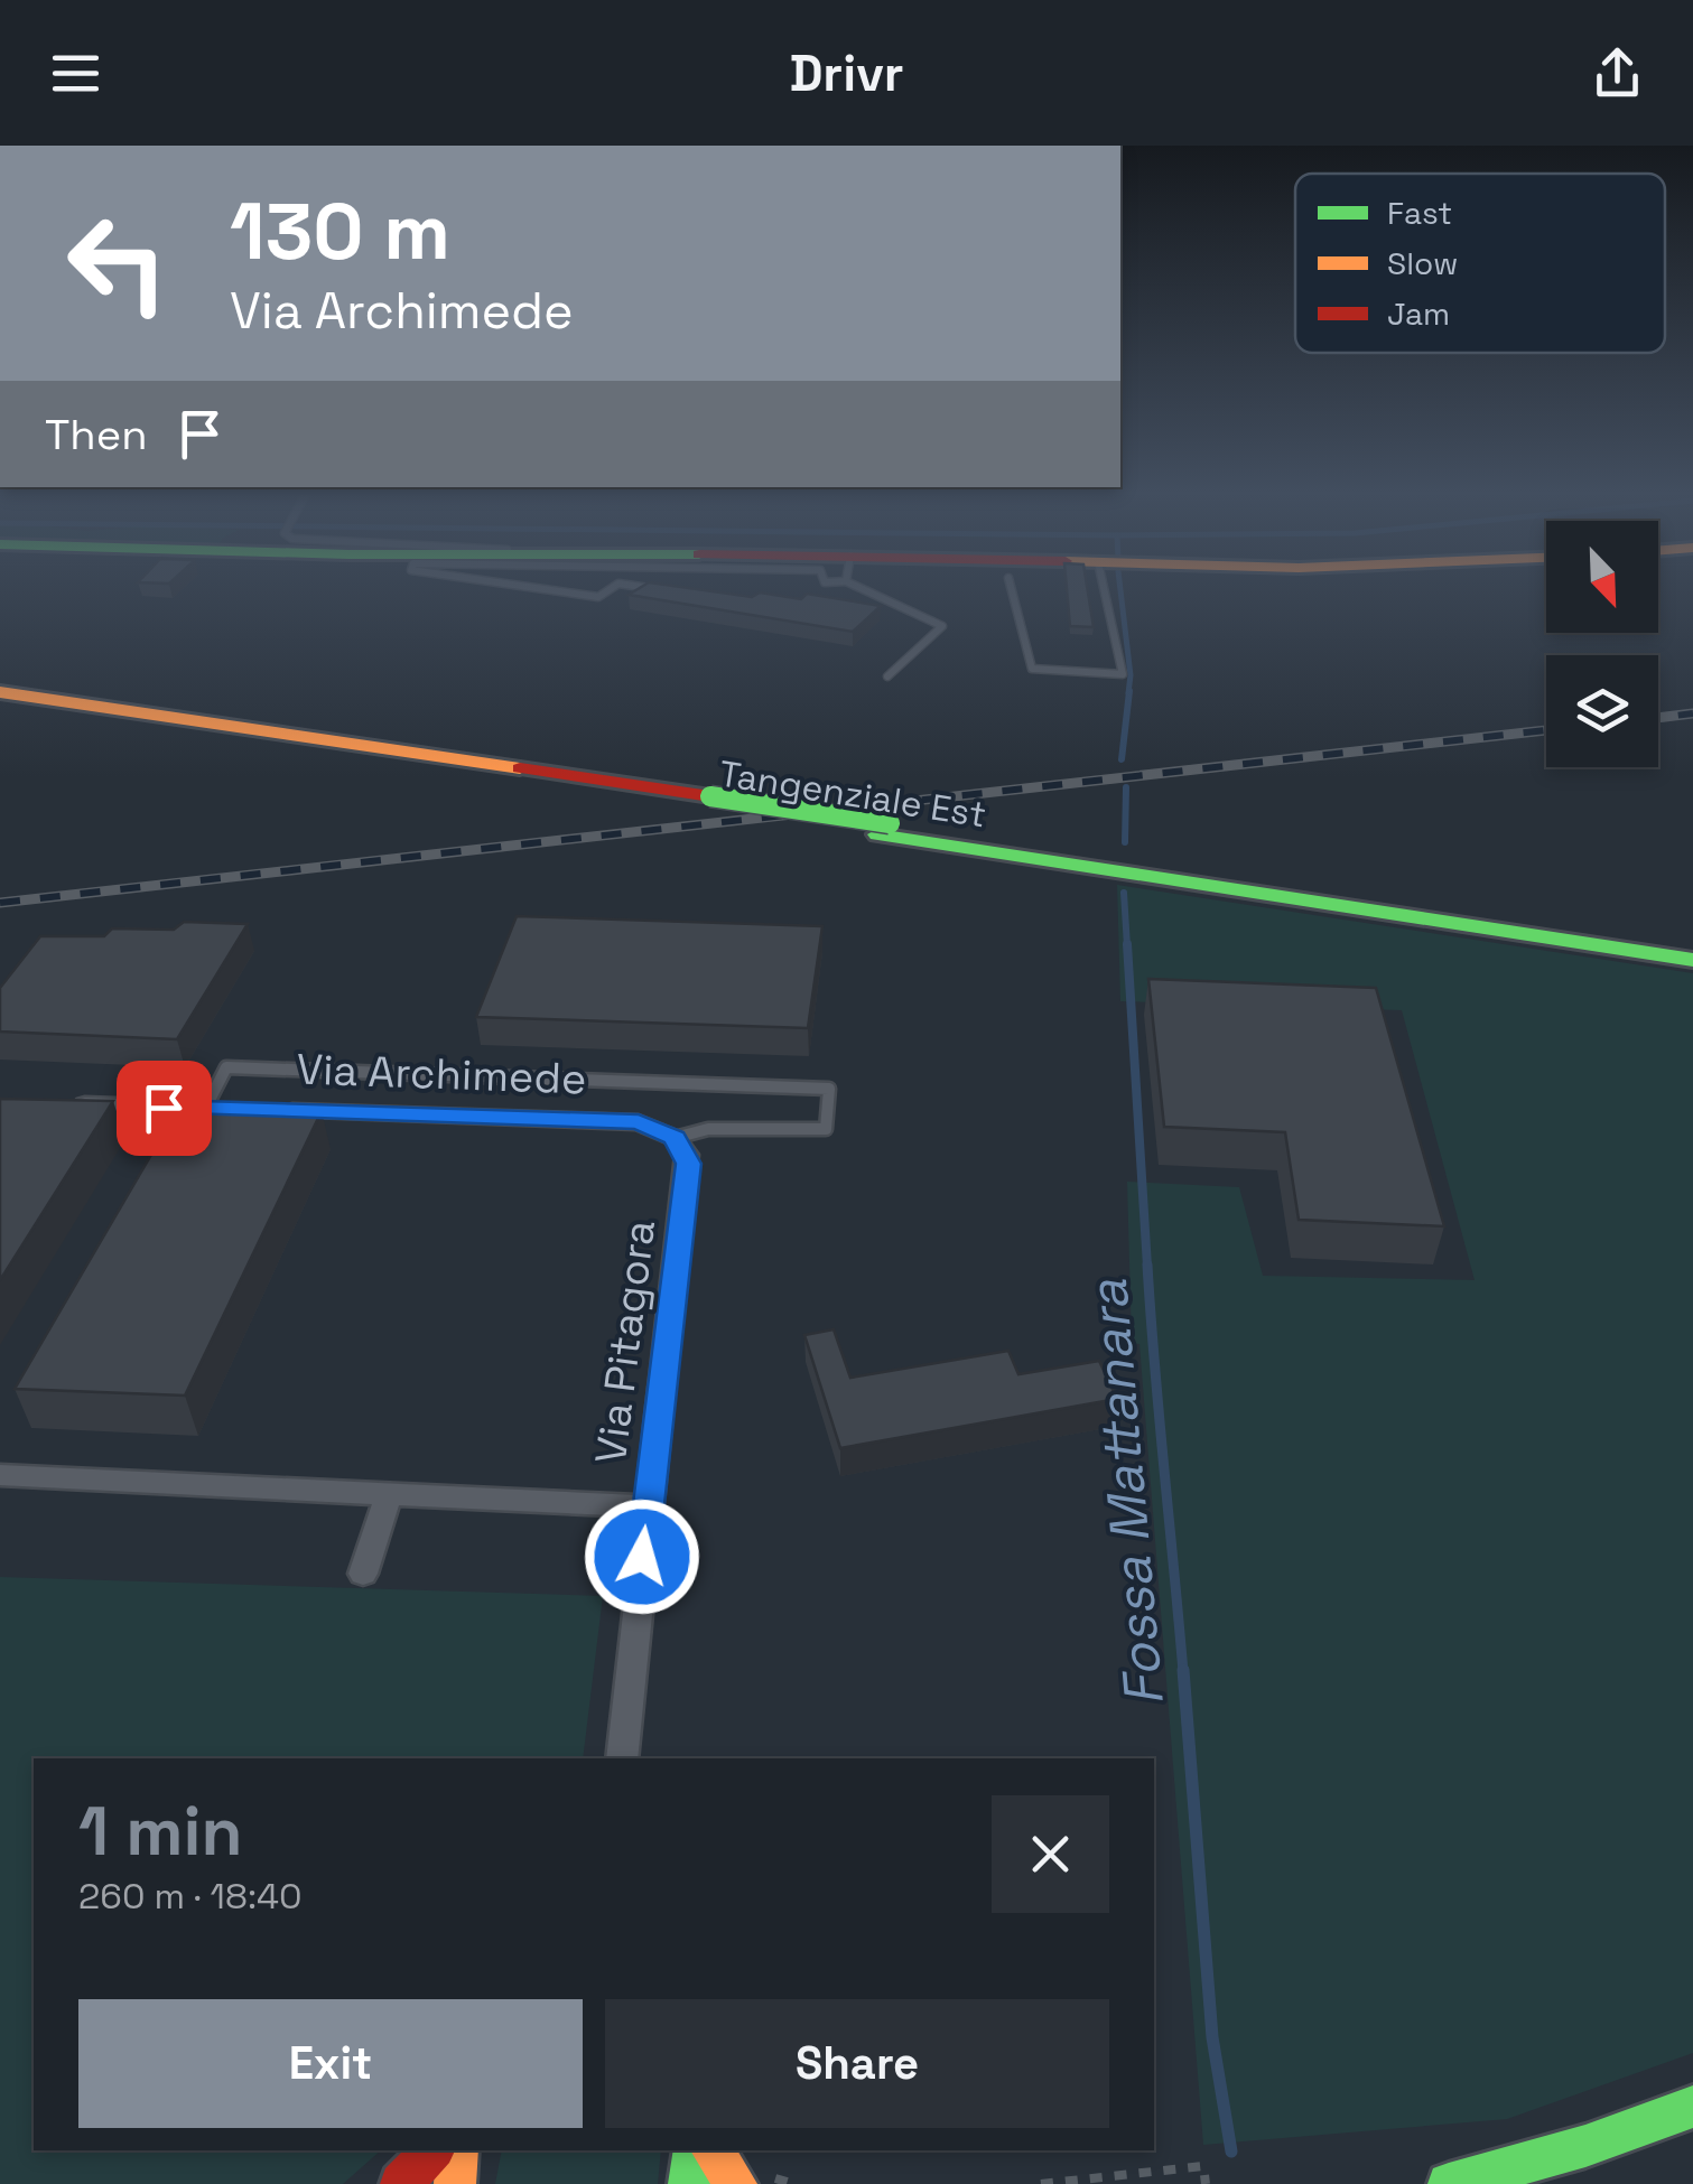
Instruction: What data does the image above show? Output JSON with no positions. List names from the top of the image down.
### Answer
{
  "streets": {
    "main road": ["Tangenziale Est"],
    "street": ["Via Archimede", "Via Pitagora"]
  },
  "crossings": [
    ["Via Archimede", "Via Pitagora"]
  ],
  "water": ["Fossa Mattanara"],
  "legend": ["Fast", "Slow", "Jam"],
  "north": "bottom right",
  "page": {
    "header": "Drivr",
    "turn": ["130 m", "Via Archimede"],
    "then": "Then",
    "heading": ["1 min", "260 m · 18:40"],
    "buttons": ["Exit", "Share"]
  }
}
